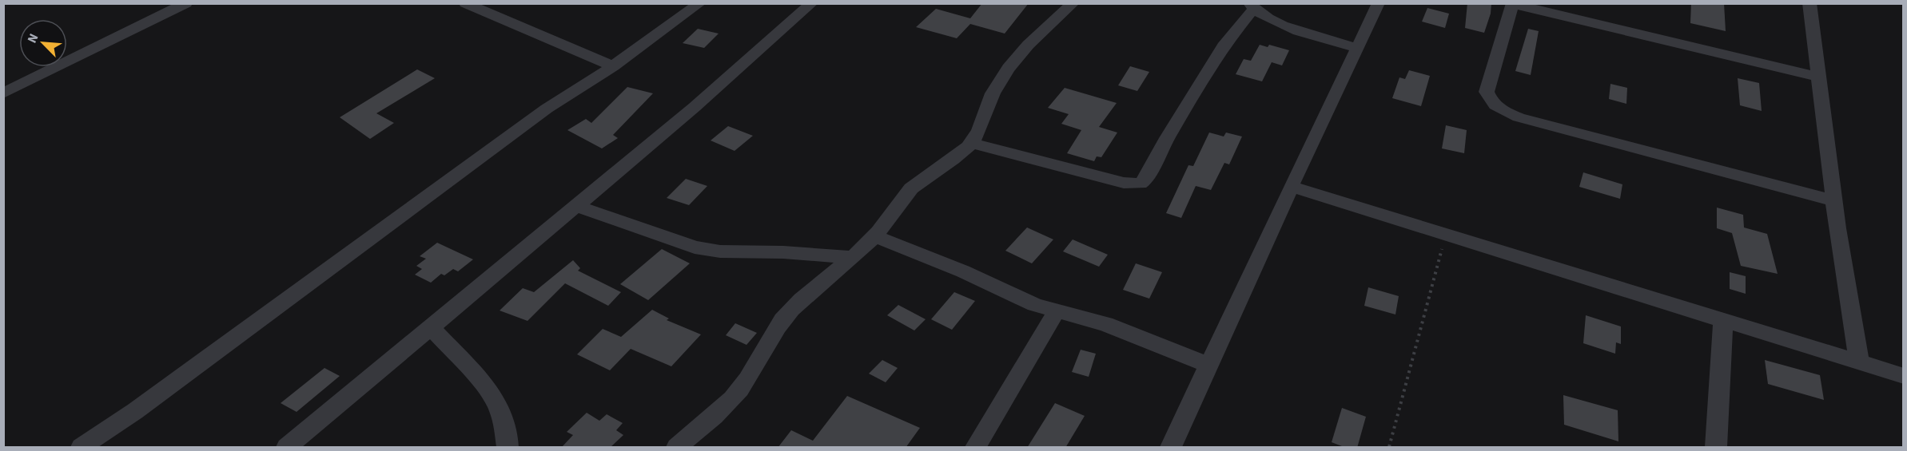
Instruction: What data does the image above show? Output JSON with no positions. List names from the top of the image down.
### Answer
{
  "north": "top left"
}
